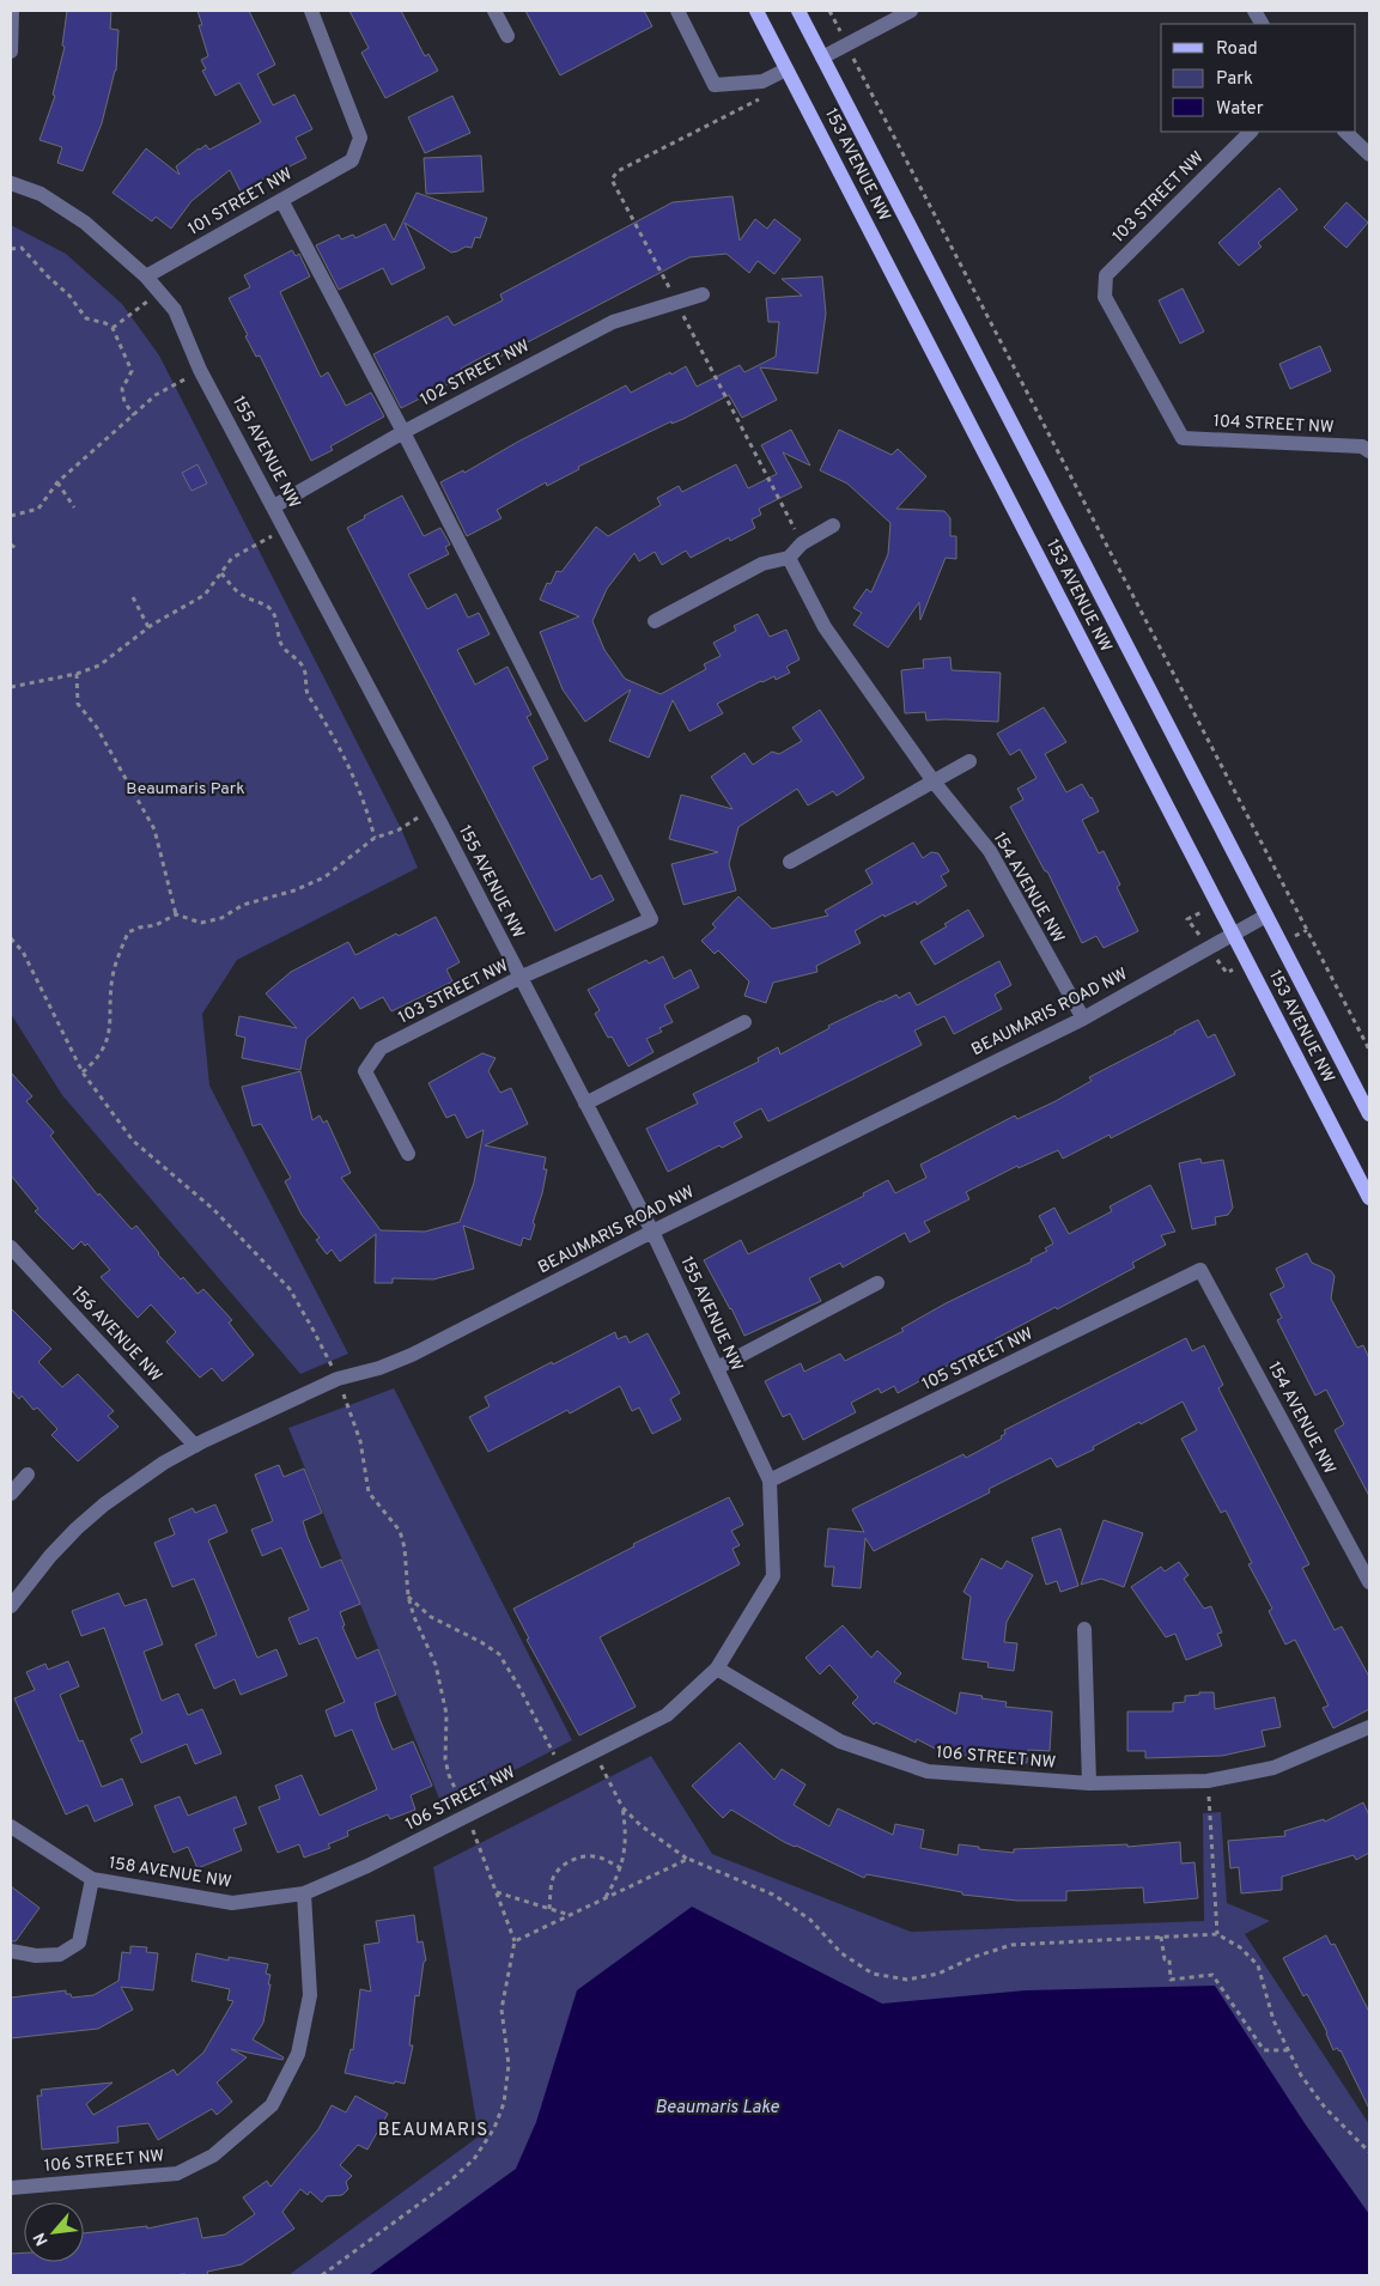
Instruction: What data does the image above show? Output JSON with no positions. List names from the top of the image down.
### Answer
{
  "streets": {
    "main road": ["153 AVENUE NW"],
    "street": [
      "103 STREET NW",
      "101 STREET NW",
      "102 STREET NW",
      "104 STREET NW",
      "155 AVENUE NW",
      "154 AVENUE NW",
      "BEAUMARIS ROAD NW",
      "156 AVENUE NW",
      "105 STREET NW",
      "106 STREET NW",
      "158 AVENUE NW"
    ]
  },
  "crossings": [
    ["153 AVENUE NW", "BEAUMARIS ROAD NW"],
    ["103 STREET NW", "102 STREET NW"],
    ["103 STREET NW", "104 STREET NW"],
    ["103 STREET NW", "155 AVENUE NW"],
    ["101 STREET NW", "155 AVENUE NW"],
    ["102 STREET NW", "155 AVENUE NW"],
    ["155 AVENUE NW", "BEAUMARIS ROAD NW"],
    ["155 AVENUE NW", "105 STREET NW"],
    ["155 AVENUE NW", "106 STREET NW"],
    ["154 AVENUE NW", "BEAUMARIS ROAD NW"],
    ["154 AVENUE NW", "105 STREET NW"],
    ["BEAUMARIS ROAD NW", "156 AVENUE NW"],
    ["106 STREET NW", "158 AVENUE NW"]
  ],
  "districts": ["BEAUMARIS"],
  "water": ["Beaumaris Lake"],
  "parks": ["Beaumaris Park"],
  "legend": ["Road", "Park", "Water"],
  "north": "bottom left"
}
